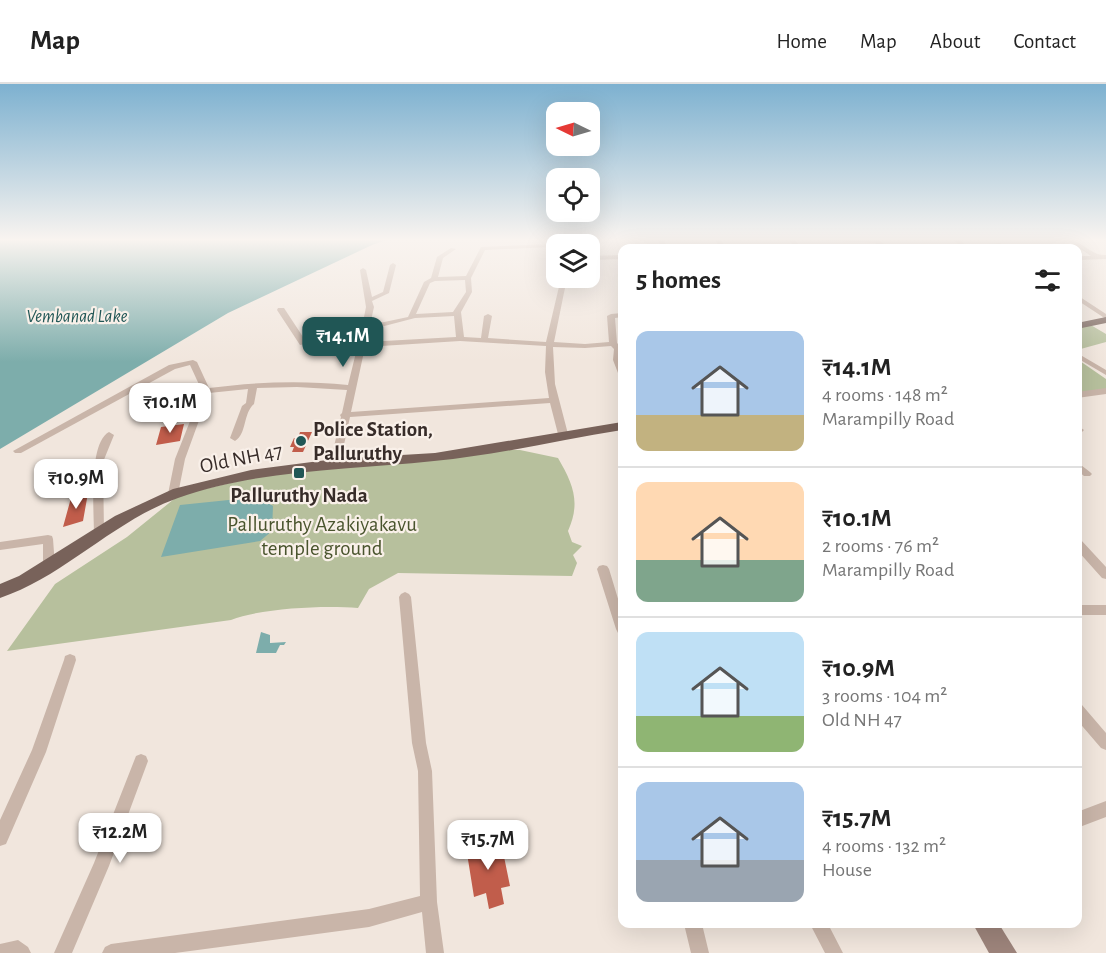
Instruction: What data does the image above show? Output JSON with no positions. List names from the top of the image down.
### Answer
{
  "streets": {
    "main road": ["Old NH 47"]
  },
  "water": ["Vembanad Lake"],
  "parks": ["Palluruthy Azakiyakavu temple ground"],
  "places": {
    "other": ["Police Station, Palluruthy"],
    "transit": ["Palluruthy Nada"]
  },
  "north": "left",
  "page": {
    "header": "Map",
    "nav": [
      "Home",
      "Map",
      "About",
      "Contact"
    ],
    "heading": "5 homes",
    "list": [
      {
        "name": "₹14.1M",
        "note": "4 rooms · 148 m² · Marampilly Road"
      },
      {
        "name": "₹10.1M",
        "note": "2 rooms · 76 m² · Marampilly Road"
      },
      {
        "name": "₹10.9M",
        "note": "3 rooms · 104 m² · Old NH 47"
      },
      {
        "name": "₹15.7M",
        "note": "4 rooms · 132 m² · House"
      }
    ],
    "price": [
      "₹14.1M",
      "₹10.1M",
      "₹10.9M",
      "₹12.2M",
      "₹15.7M"
    ]
  }
}
